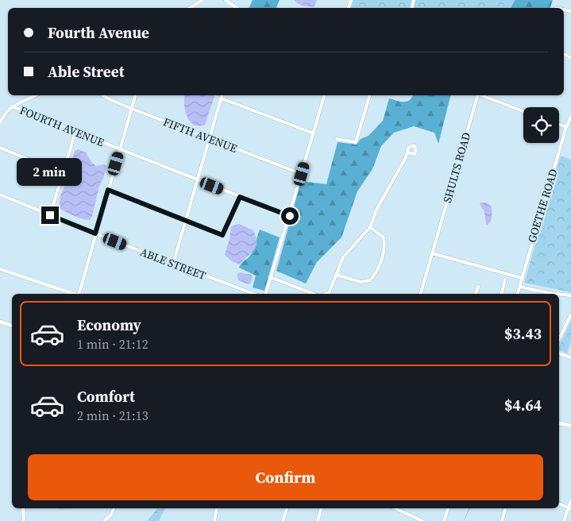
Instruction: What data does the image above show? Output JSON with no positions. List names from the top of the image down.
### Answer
{
  "streets": {
    "street": [
      "FOURTH AVENUE",
      "FIFTH AVENUE",
      "SHULTS ROAD",
      "GOETHE ROAD",
      "ABLE STREET"
    ]
  },
  "page": {
    "banner": ["Fourth Avenue", "Able Street"],
    "bubble": "2 min",
    "list": [
      {
        "name": "Economy",
        "note": "1 min · 21:12",
        "value": "$3.43"
      },
      {
        "name": "Comfort",
        "note": "2 min · 21:13",
        "value": "$4.64"
      }
    ],
    "buttons": "Confirm"
  }
}
